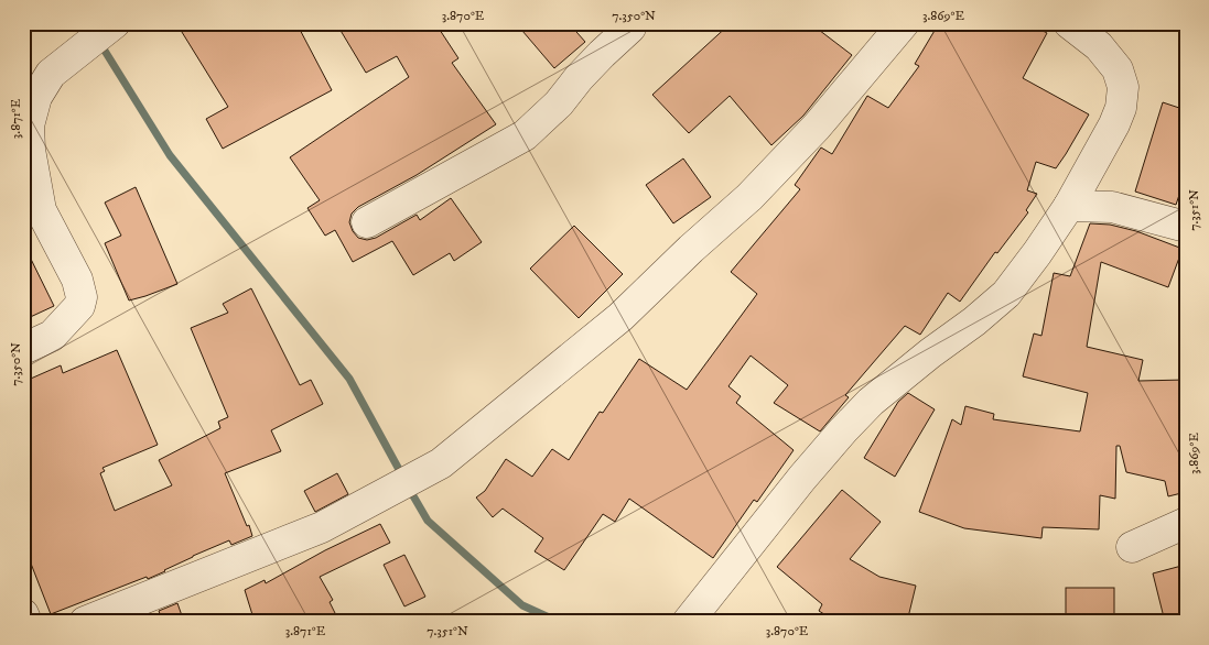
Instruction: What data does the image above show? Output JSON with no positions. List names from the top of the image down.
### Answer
{
  "coordinates": [
    "3.870°E",
    "7.350°N",
    "3.869°E",
    "3.871°E",
    "7.351°N"
  ]
}
